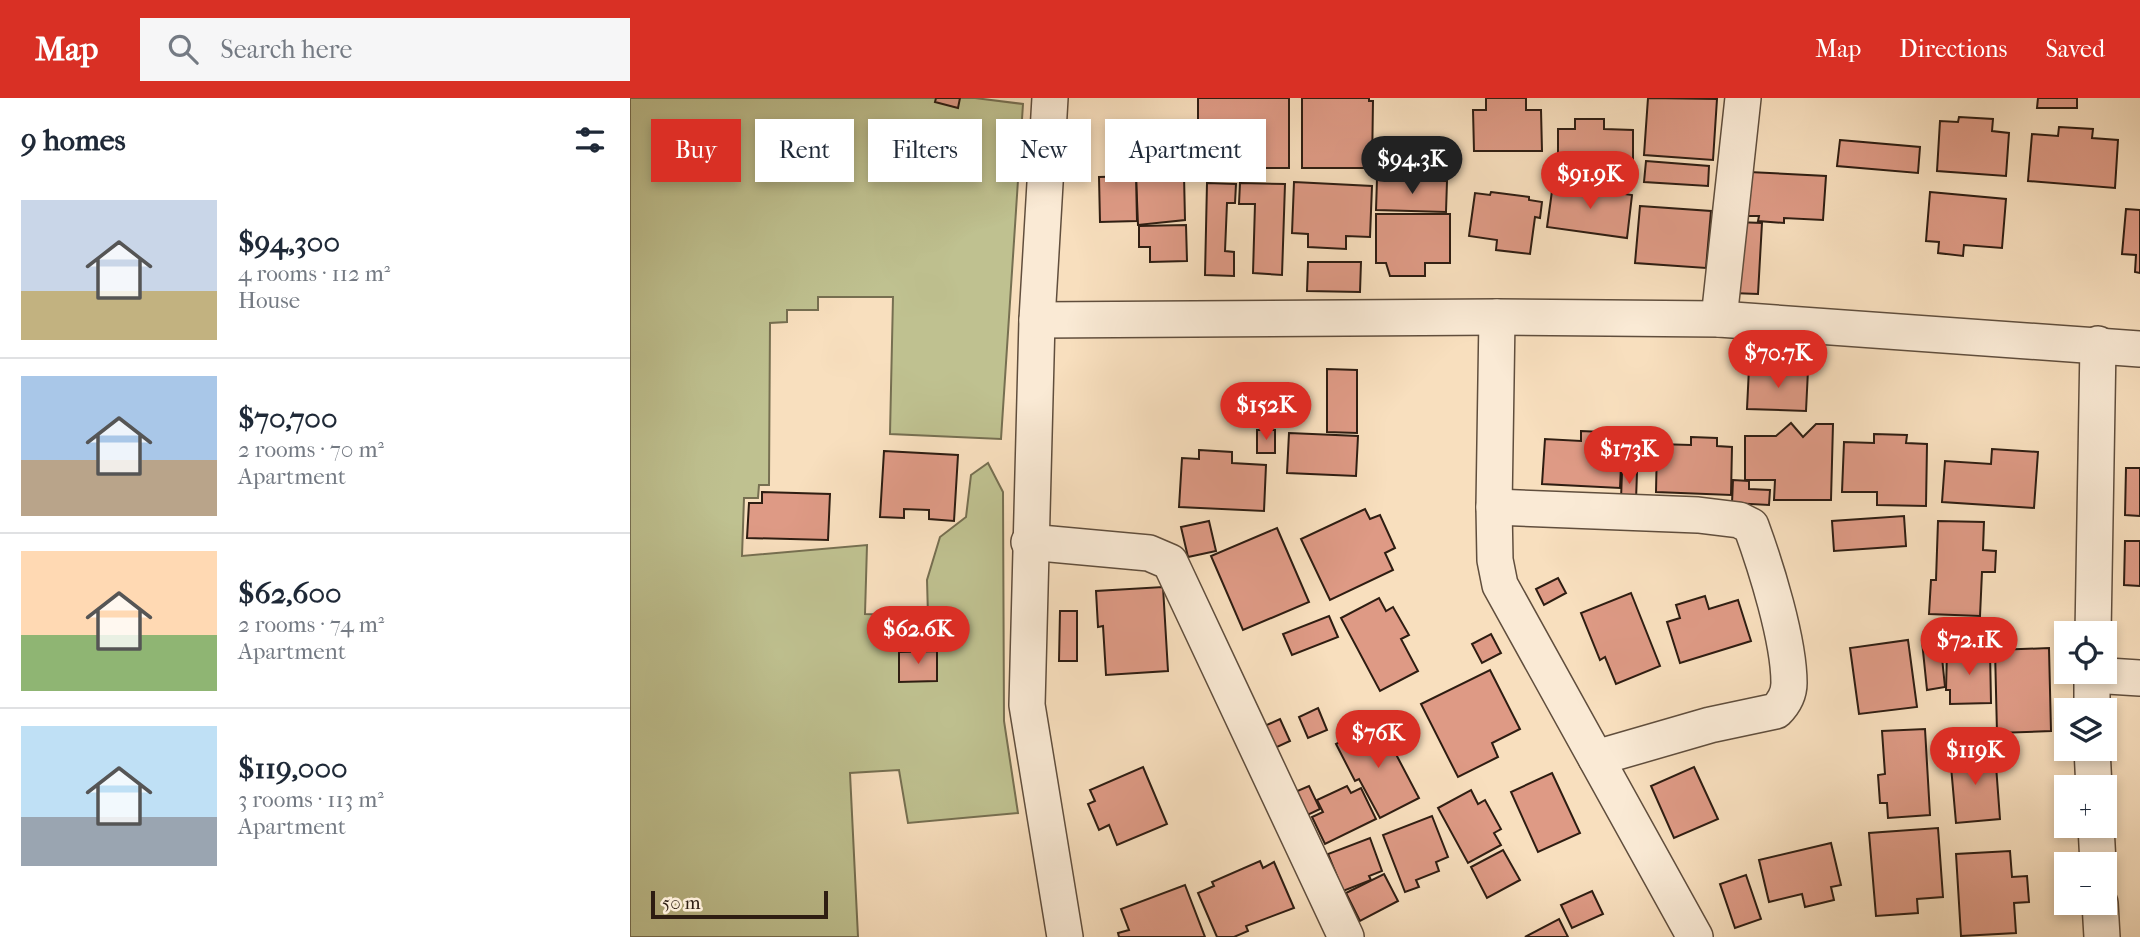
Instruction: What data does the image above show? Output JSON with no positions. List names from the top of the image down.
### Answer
{
  "scale_bar": "50 m",
  "page": {
    "header": "Map",
    "search": "Search here",
    "nav": ["Map", "Directions", "Saved"],
    "heading": "9 homes",
    "chip": [
      "Buy",
      "Rent",
      "Filters",
      "New",
      "Apartment"
    ],
    "price": [
      "$94.3K",
      "$91.9K",
      "$70.7K",
      "$152K",
      "$173K",
      "$62.6K",
      "$72.1K",
      "$76K",
      "$119K"
    ],
    "list": [
      {
        "name": "$94,300",
        "note": "4 rooms · 112 m² · House"
      },
      {
        "name": "$70,700",
        "note": "2 rooms · 70 m² · Apartment"
      },
      {
        "name": "$62,600",
        "note": "2 rooms · 74 m² · Apartment"
      },
      {
        "name": "$119,000",
        "note": "3 rooms · 113 m² · Apartment"
      }
    ],
    "map_buttons": ["+", "−"],
    "scale": "50 m"
  }
}
